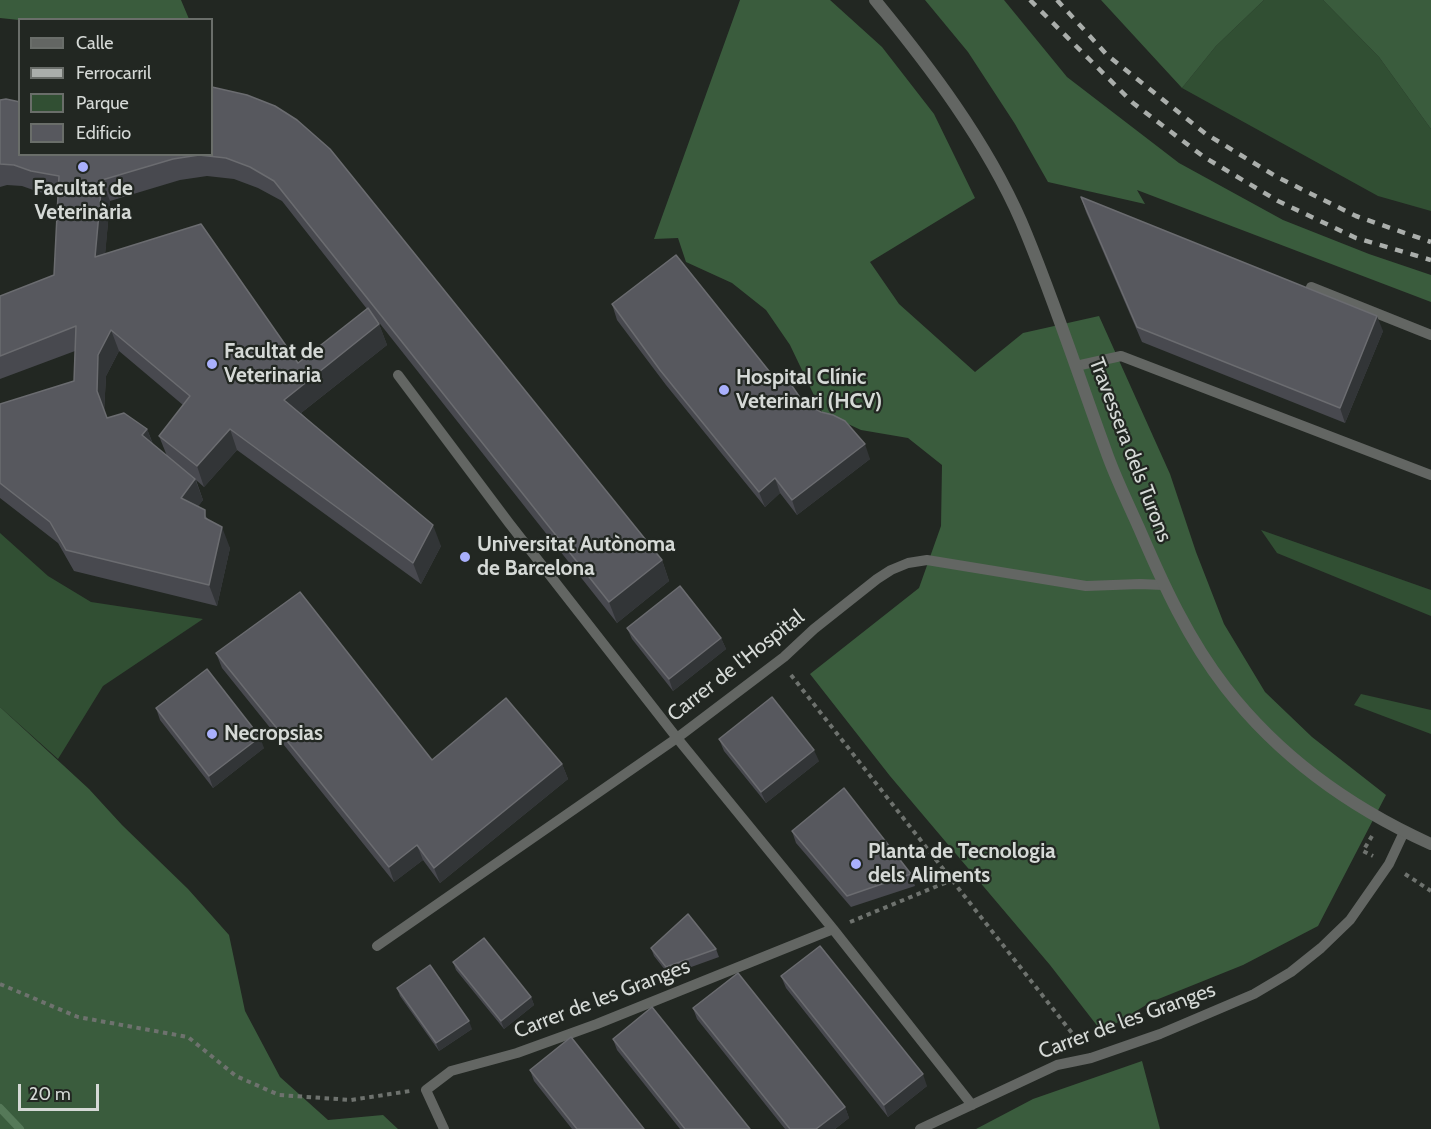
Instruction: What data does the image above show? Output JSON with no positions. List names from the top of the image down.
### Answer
{
  "streets": {
    "street": ["Travessera dels Turons"],
    "lane": ["Carrer de l'Hospital", "Carrer de les Granges"]
  },
  "crossings": [
    ["Travessera dels Turons", "Carrer de l'Hospital"],
    ["Travessera dels Turons", "Carrer de les Granges"]
  ],
  "places": [
    "Facultat de Veterinària",
    "Facultat de Veterinaria",
    "Hospital Clínic Veterinari (HCV)",
    "Universitat Autònoma de Barcelona",
    "Necropsias",
    "Planta de Tecnologia dels Aliments"
  ],
  "legend": [
    "Calle",
    "Ferrocarril",
    "Parque",
    "Edificio"
  ],
  "scale_bar": "20 m"
}
